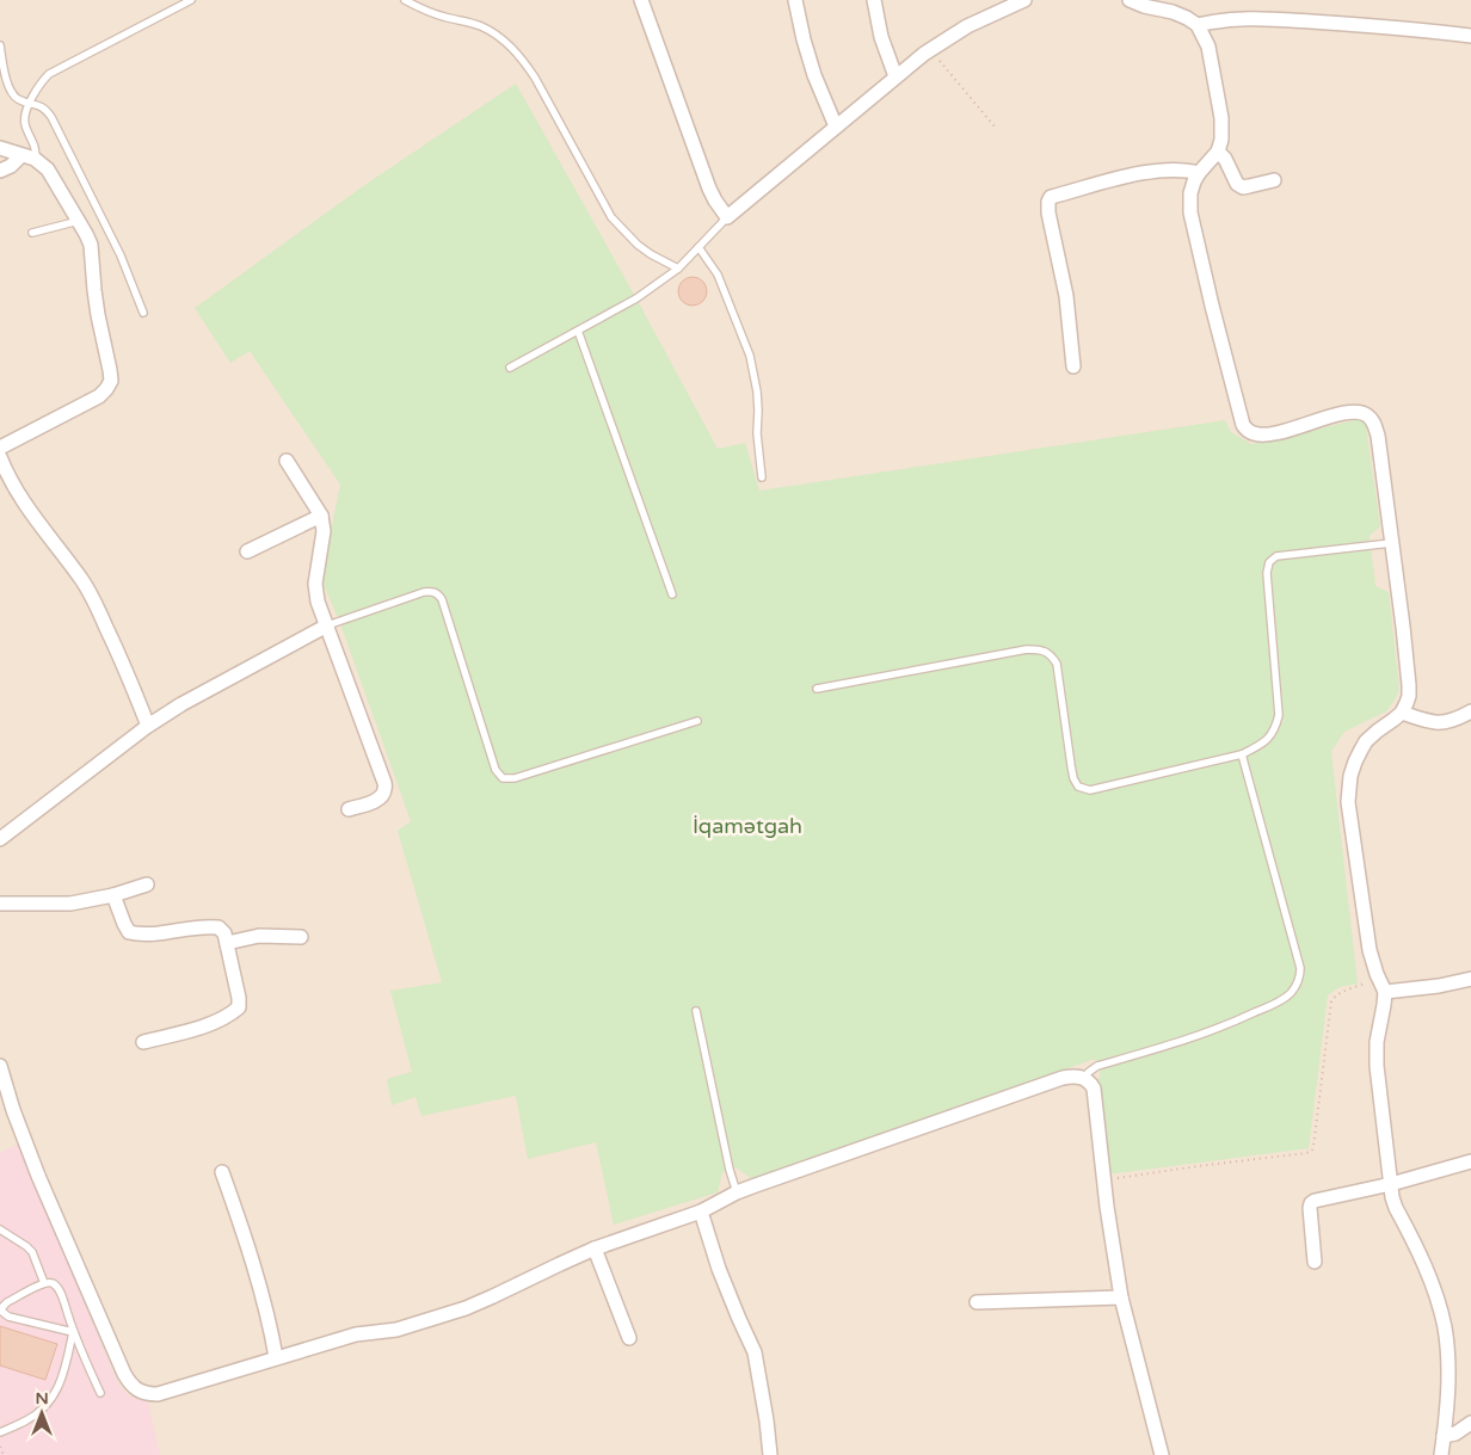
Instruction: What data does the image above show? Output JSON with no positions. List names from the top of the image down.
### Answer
{
  "parks": ["İqamətgah"],
  "north": "top"
}
